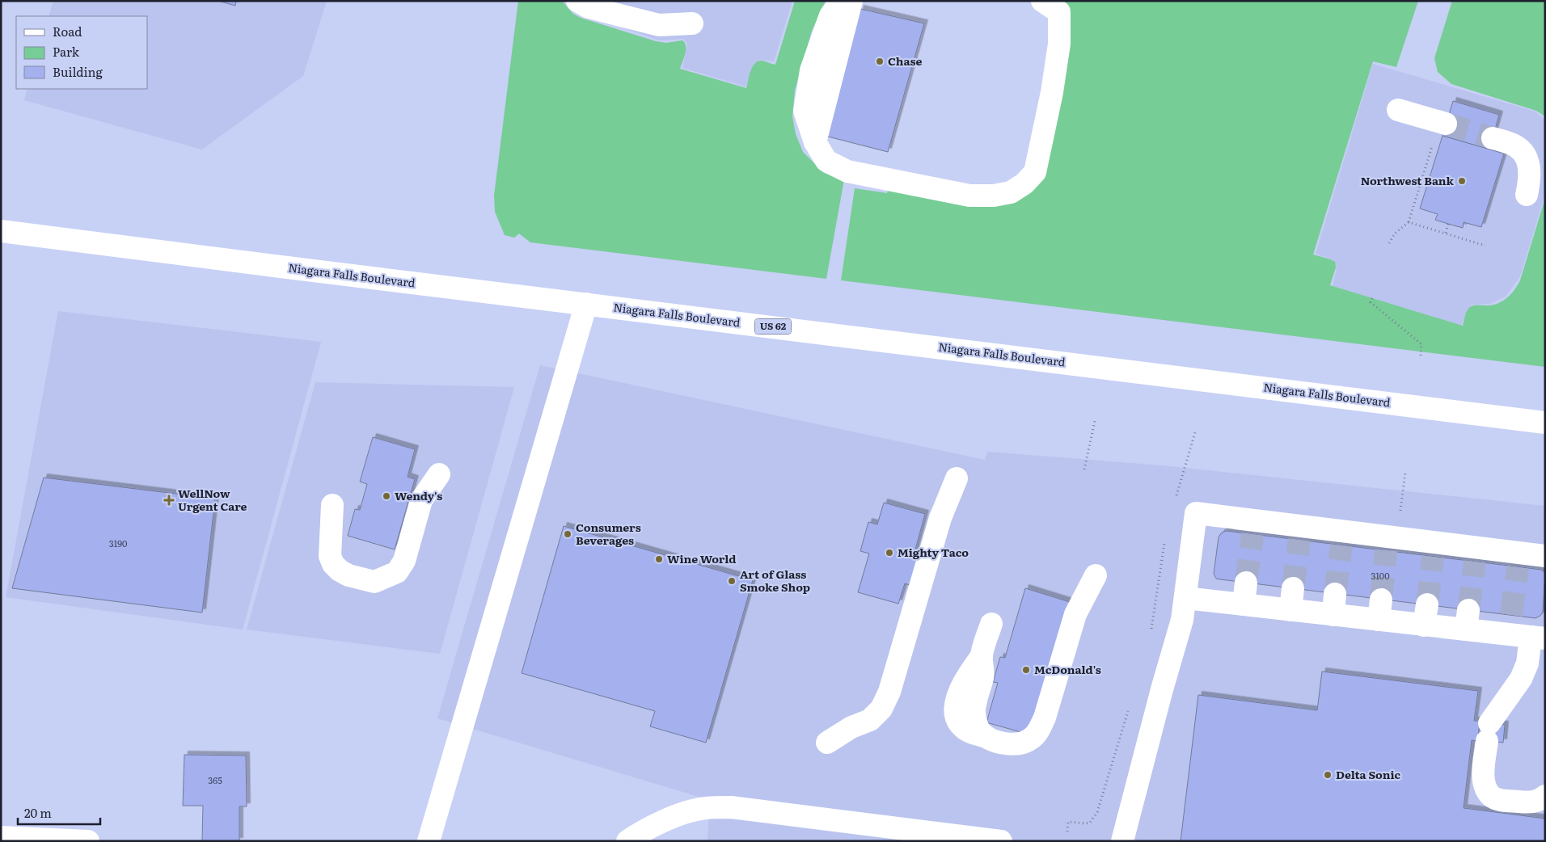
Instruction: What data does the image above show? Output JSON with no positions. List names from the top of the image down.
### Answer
{
  "streets": {
    "main road": ["Niagara Falls Boulevard", "US 62"]
  },
  "places": {
    "other": [
      "Chase",
      "Northwest Bank",
      "Wendy's",
      "Consumers Beverages",
      "Mighty Taco",
      "Wine World",
      "Art of Glass Smoke Shop",
      "McDonald's",
      "Delta Sonic"
    ],
    "health": ["WellNow Urgent Care"]
  },
  "house_numbers": ["3190", "3100", "365"],
  "legend": ["Road", "Park", "Building"],
  "scale_bar": "20 m"
}
